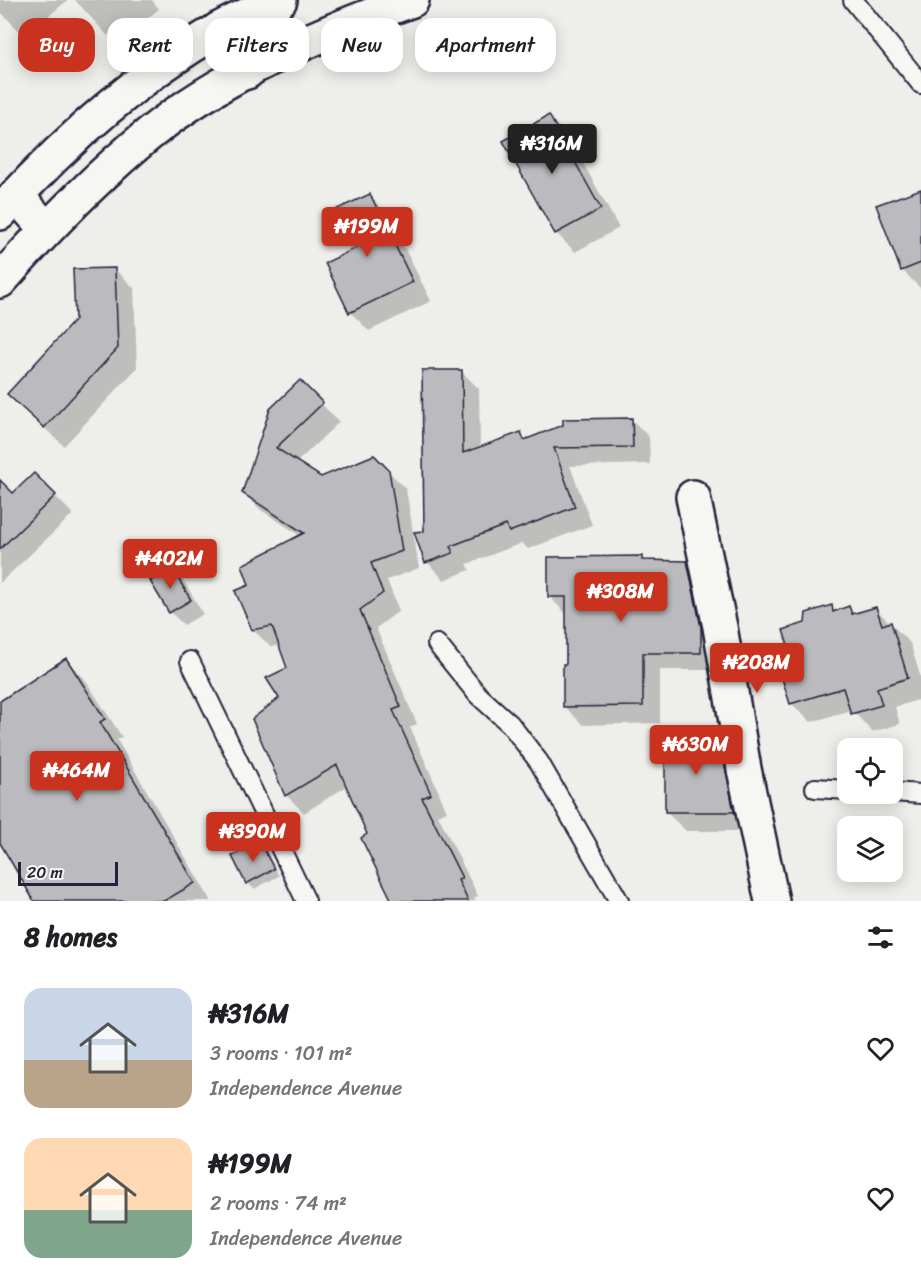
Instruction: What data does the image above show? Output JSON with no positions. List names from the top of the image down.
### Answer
{
  "scale_bar": "20 m",
  "page": {
    "chip": [
      "Buy",
      "Rent",
      "Filters",
      "New",
      "Apartment"
    ],
    "price": [
      "₦316M",
      "₦199M",
      "₦402M",
      "₦308M",
      "₦208M",
      "₦630M",
      "₦464M",
      "₦390M"
    ],
    "scale": "20 m",
    "heading": "8 homes",
    "list": [
      {
        "name": "₦316M",
        "note": "3 rooms · 101 m² · Independence Avenue"
      },
      {
        "name": "₦199M",
        "note": "2 rooms · 74 m² · Independence Avenue"
      }
    ]
  }
}
